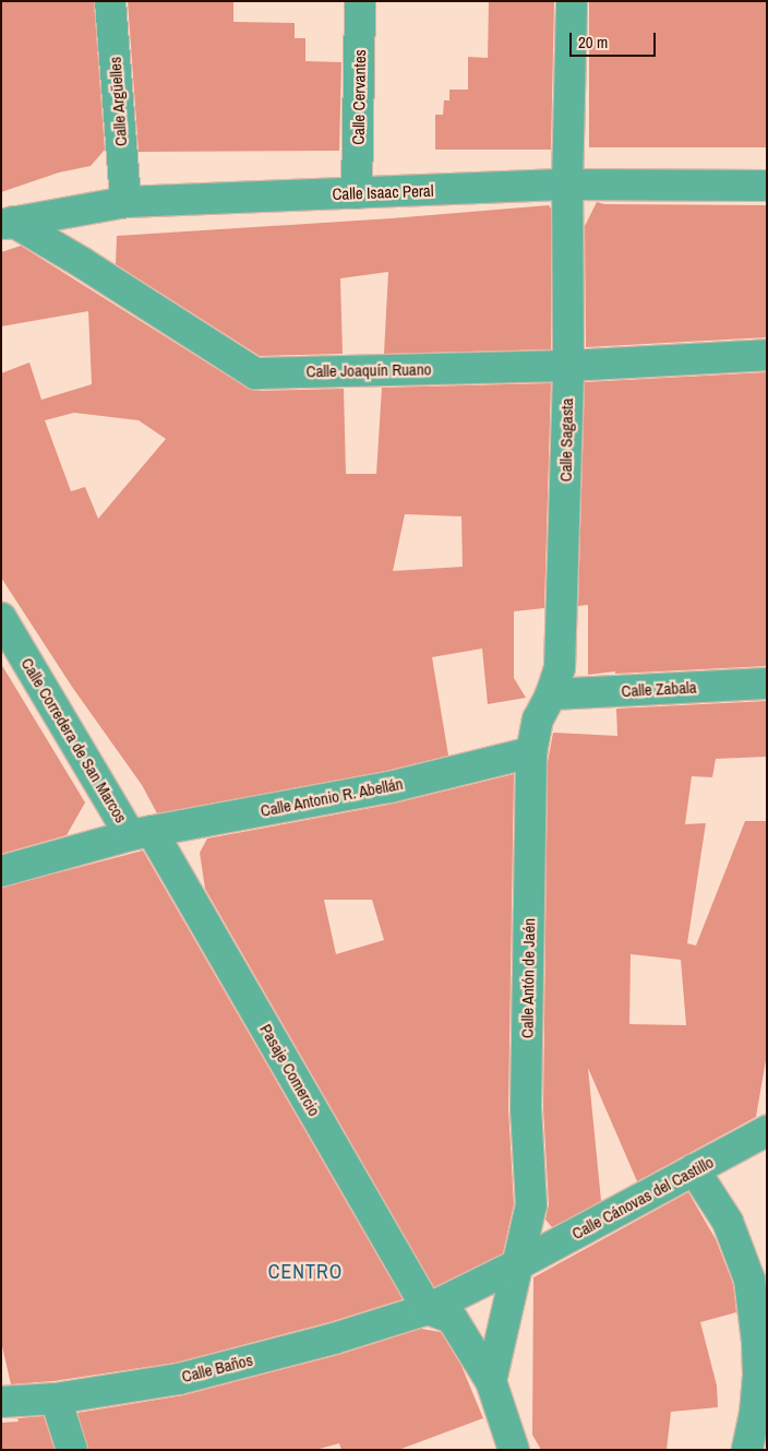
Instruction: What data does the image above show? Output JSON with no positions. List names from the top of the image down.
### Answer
{
  "streets": {
    "street": [
      "Calle Cervantes",
      "Calle Argüelles",
      "Calle Isaac Peral",
      "Calle Joaquín Ruano",
      "Calle Sagasta",
      "Calle Zabala",
      "Calle Corredera de San Marcos",
      "Calle Antonio R. Abellán",
      "Calle Antón de Jaén",
      "Pasaje Comercio",
      "Calle Cánovas del Castillo",
      "Calle Baños"
    ]
  },
  "crossings": [
    ["Calle Cervantes", "Calle Isaac Peral"],
    ["Calle Argüelles", "Calle Isaac Peral"],
    ["Calle Isaac Peral", "Calle Joaquín Ruano"],
    ["Calle Isaac Peral", "Calle Sagasta"],
    ["Calle Joaquín Ruano", "Calle Sagasta"],
    ["Calle Sagasta", "Calle Zabala"],
    ["Calle Sagasta", "Calle Antón de Jaén"],
    ["Calle Zabala", "Calle Antón de Jaén"],
    ["Calle Corredera de San Marcos", "Calle Antonio R. Abellán"],
    ["Calle Corredera de San Marcos", "Pasaje Comercio"],
    ["Calle Antonio R. Abellán", "Calle Antón de Jaén"],
    ["Calle Antonio R. Abellán", "Pasaje Comercio"],
    ["Calle Antón de Jaén", "Calle Cánovas del Castillo"],
    ["Pasaje Comercio", "Calle Cánovas del Castillo"],
    ["Pasaje Comercio", "Calle Baños"],
    ["Calle Cánovas del Castillo", "Calle Baños"]
  ],
  "districts": ["CENTRO"],
  "scale_bar": "20 m"
}
